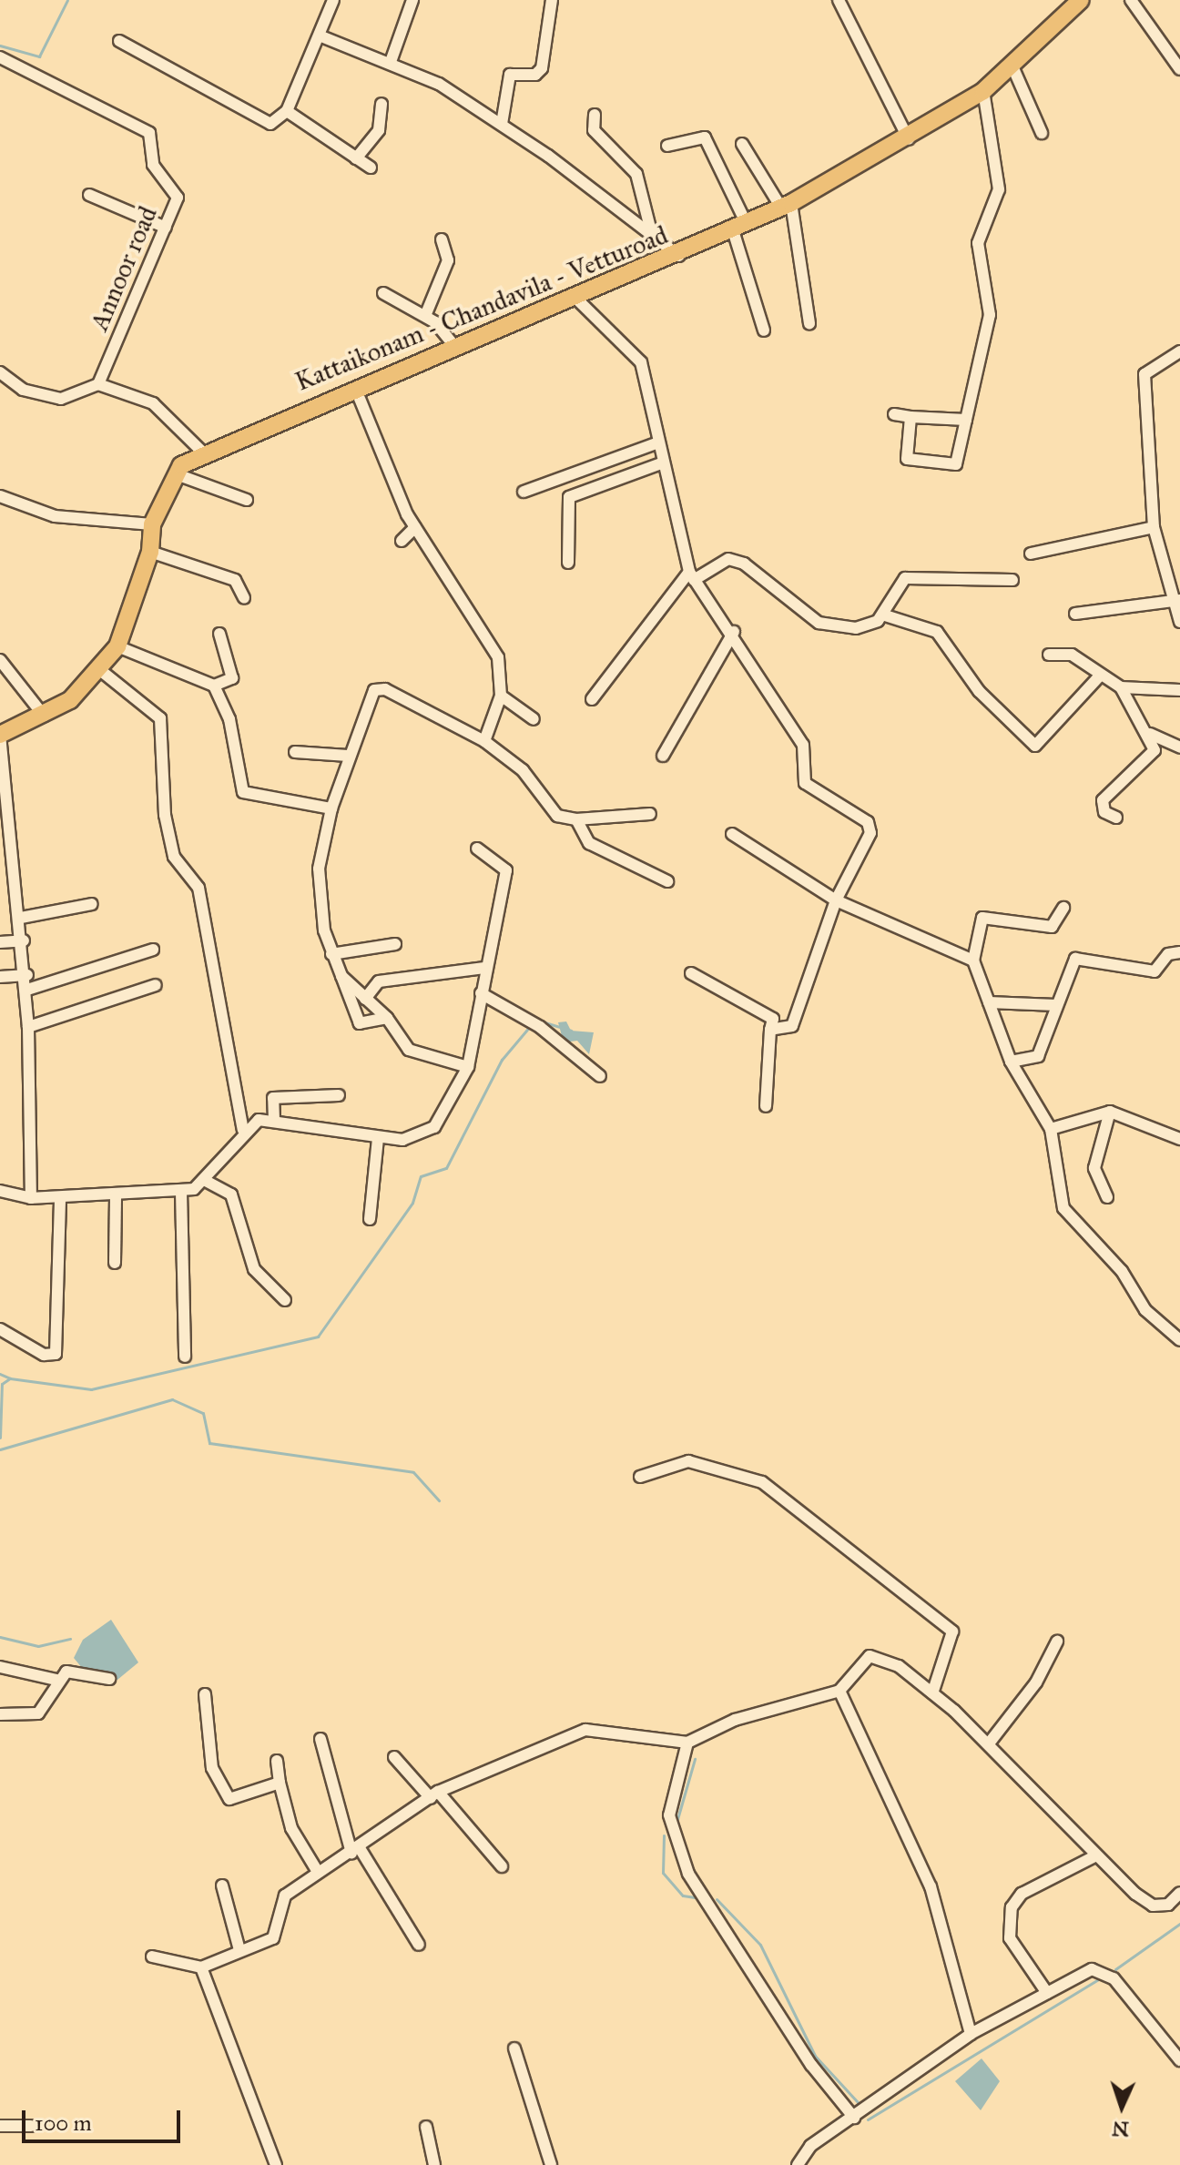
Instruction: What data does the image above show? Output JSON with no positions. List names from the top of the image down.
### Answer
{
  "streets": {
    "main road": ["Kattaikonam - Chandavila - Vetturoad"],
    "street": ["Annoor road"]
  },
  "scale_bar": "100 m",
  "north": "bottom"
}
